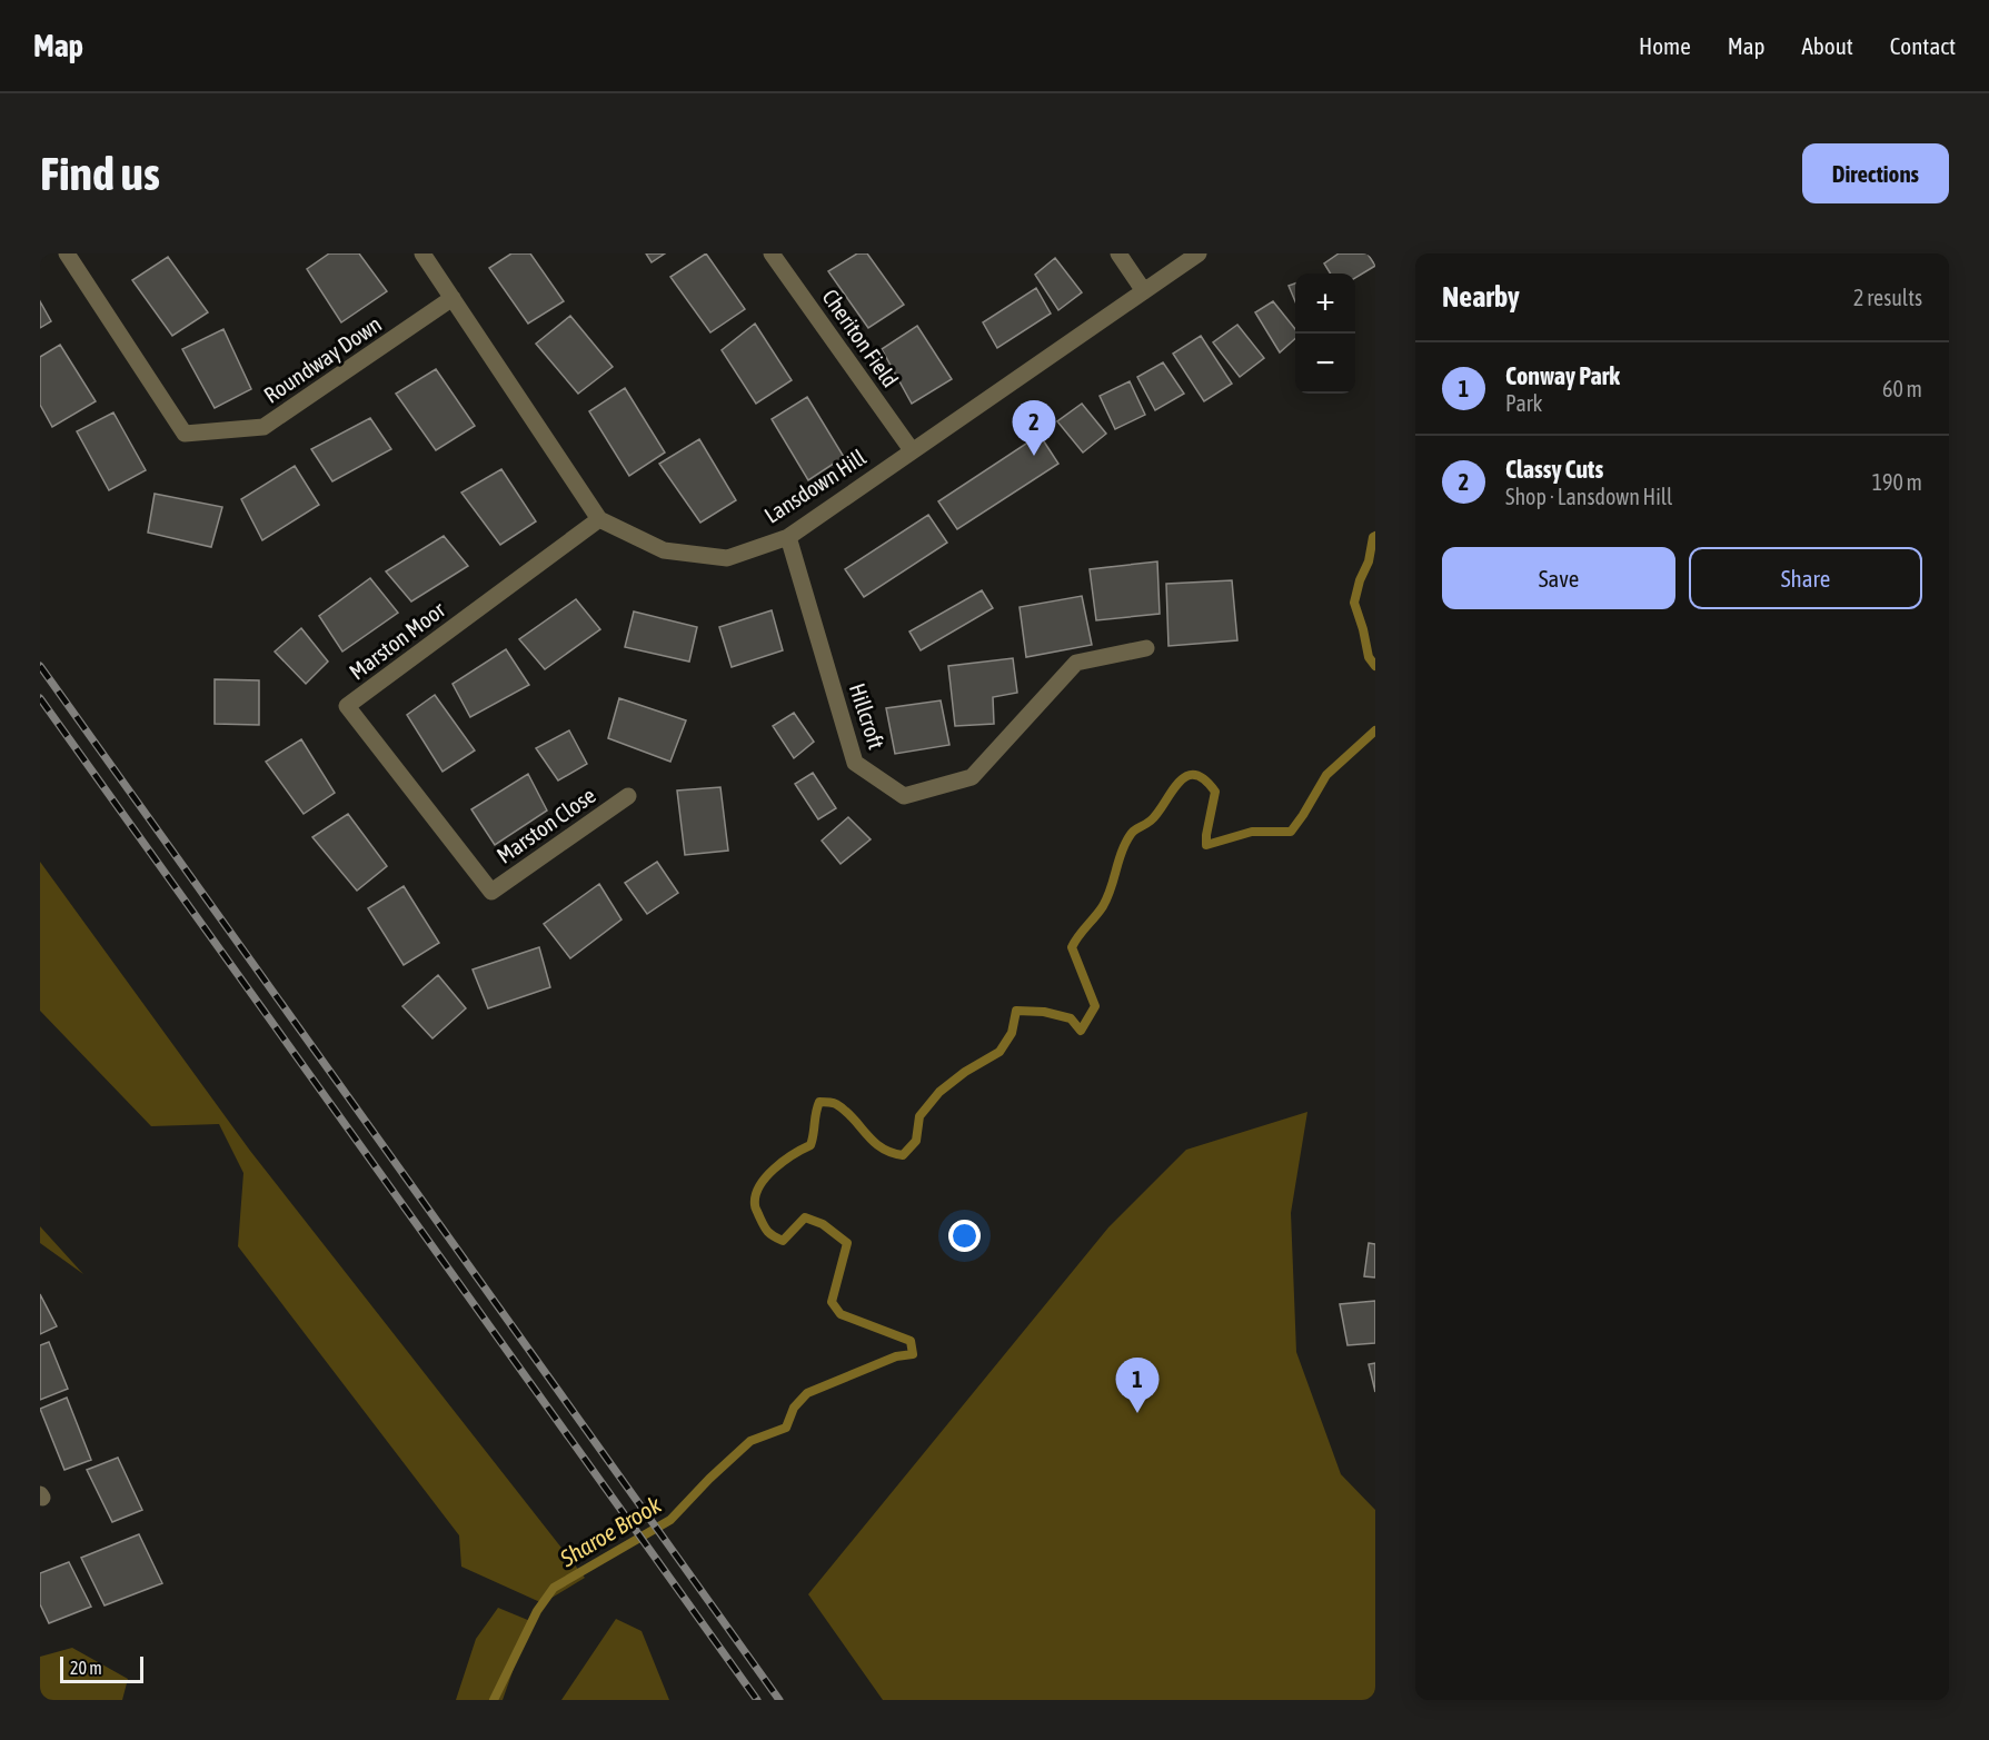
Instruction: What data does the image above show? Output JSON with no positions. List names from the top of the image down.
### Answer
{
  "streets": {
    "street": [
      "Cheriton Field",
      "Roundway Down",
      "Lansdown Hill",
      "Marston Moor",
      "Hillcroft",
      "Marston Close"
    ]
  },
  "crossings": [
    ["Cheriton Field", "Lansdown Hill"],
    ["Roundway Down", "Lansdown Hill"],
    ["Lansdown Hill", "Marston Moor"],
    ["Lansdown Hill", "Hillcroft"],
    ["Marston Moor", "Marston Close"]
  ],
  "water": ["Sharoe Brook"],
  "scale_bar": "20 m",
  "page": {
    "header": "Map",
    "nav": [
      "Home",
      "Map",
      "About",
      "Contact"
    ],
    "buttons": [
      "Directions",
      ["Save", "Share"]
    ],
    "title": "Find us",
    "heading": ["Nearby", "2 results"],
    "map_buttons": ["+", "−"],
    "list": [
      {
        "mark": "1",
        "name": "Conway Park",
        "note": "Park",
        "value": "60 m"
      },
      {
        "mark": "2",
        "name": "Classy Cuts",
        "note": "Shop · Lansdown Hill",
        "value": "190 m"
      }
    ],
    "pins": ["2", "1"],
    "scale": "20 m"
  }
}
